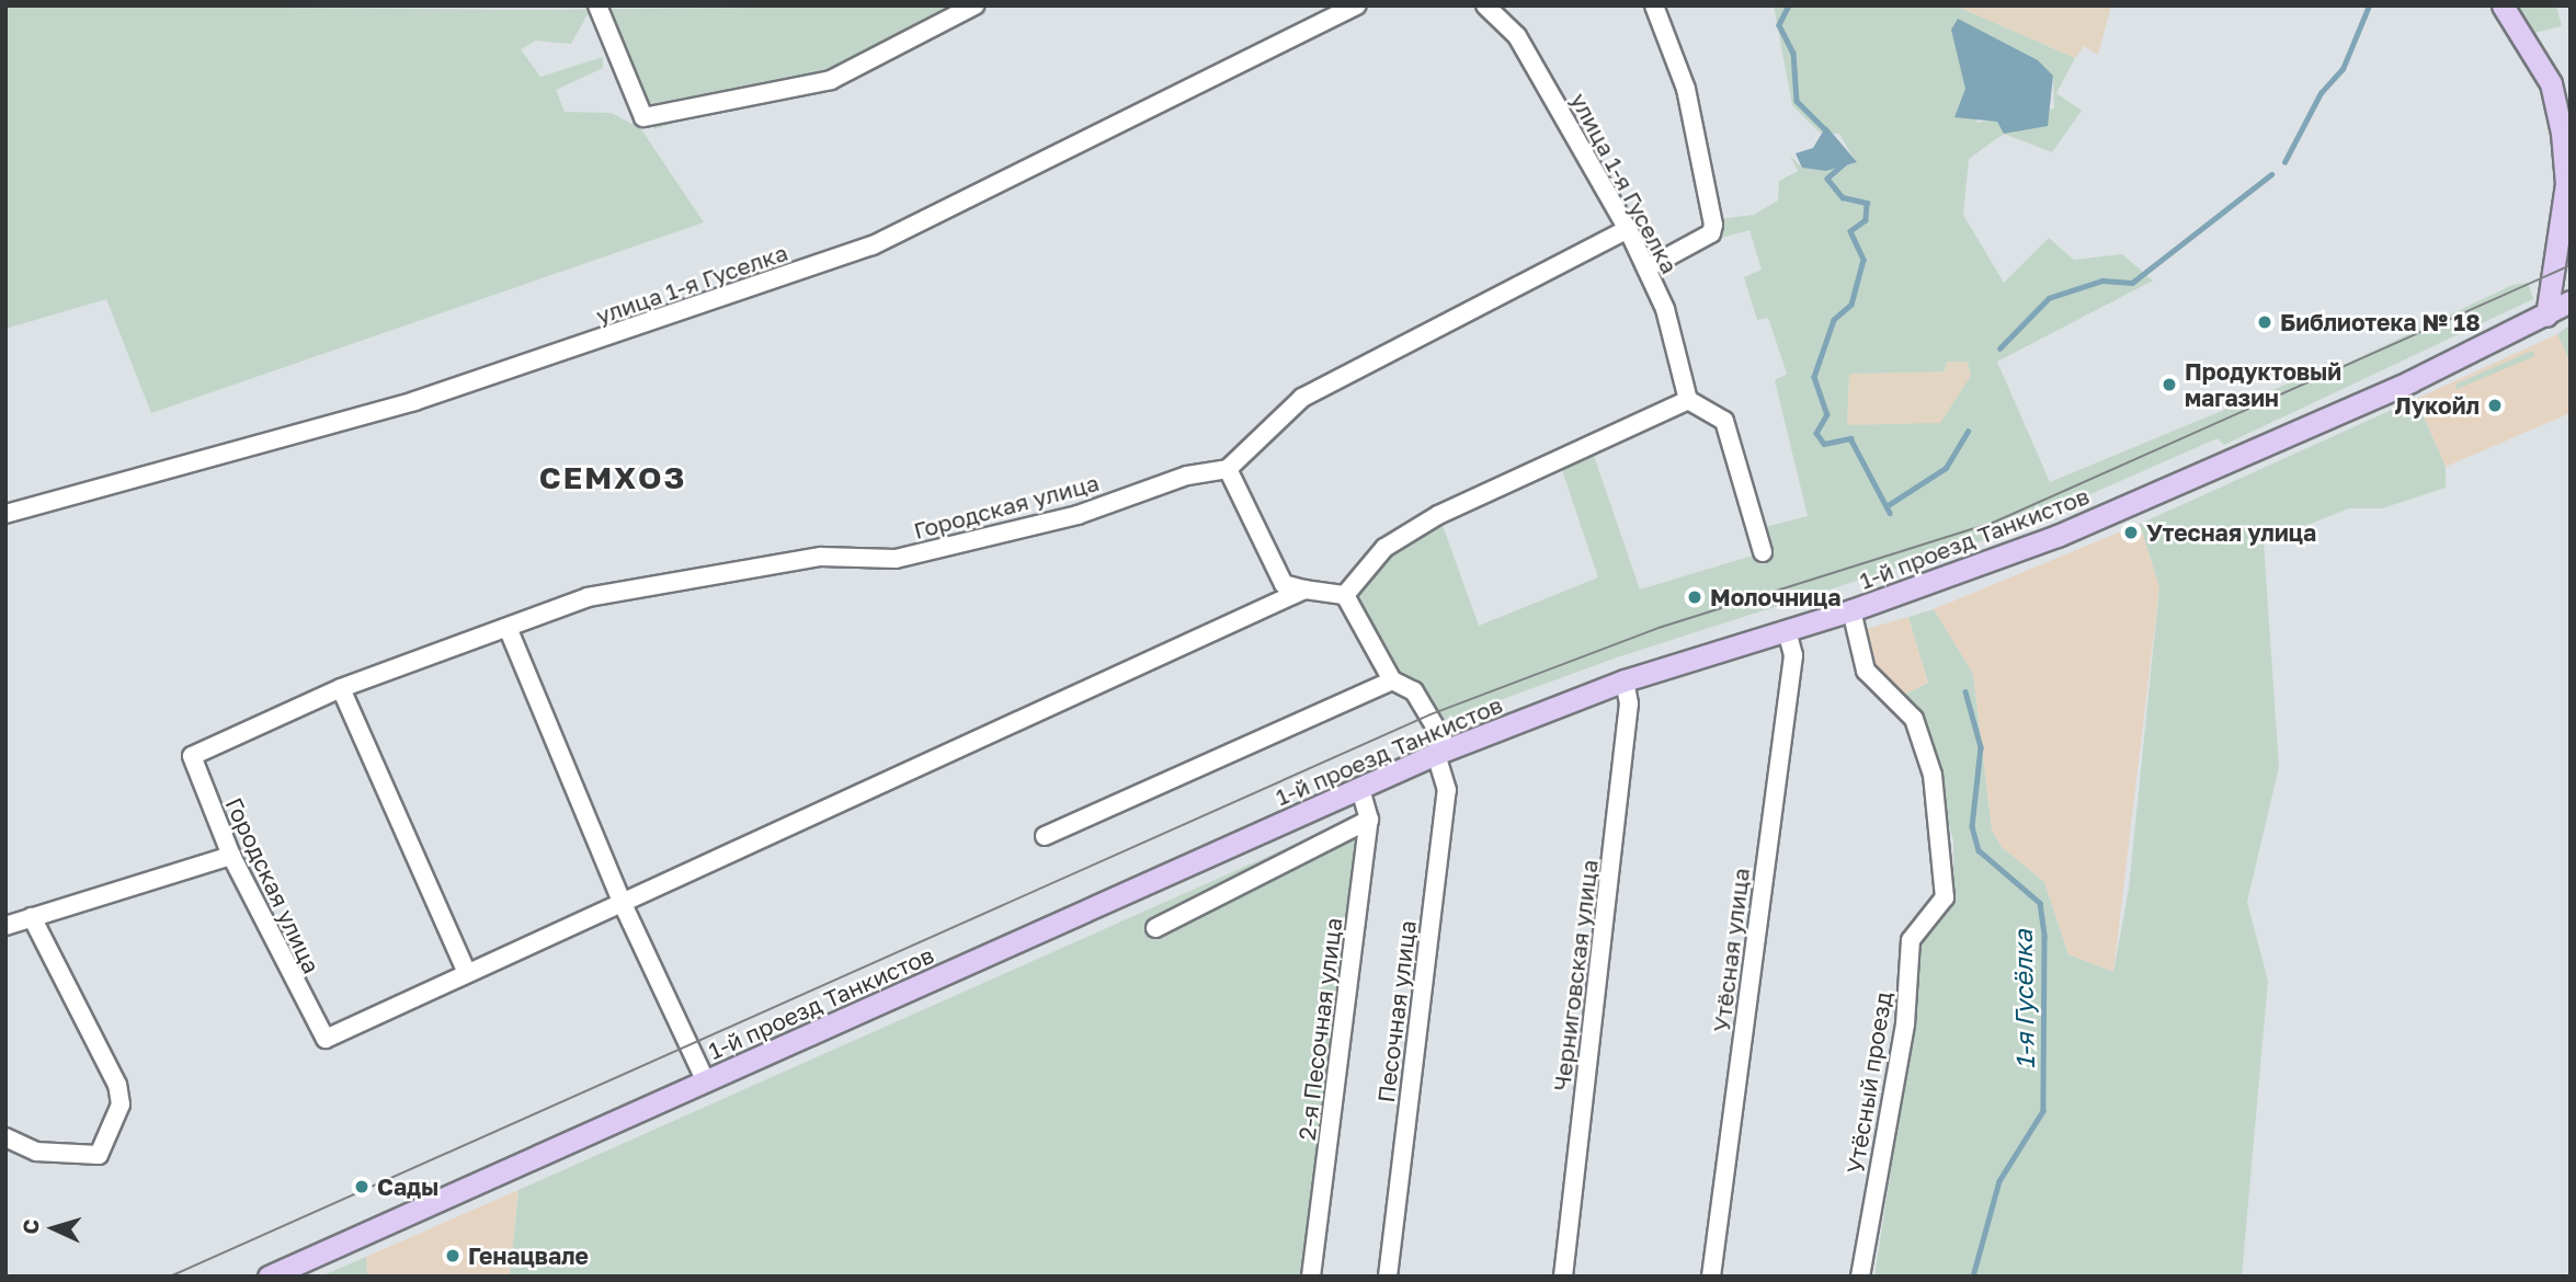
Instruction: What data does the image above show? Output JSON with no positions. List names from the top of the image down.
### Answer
{
  "streets": {
    "main road": ["1-й проезд Танкистов"],
    "street": [
      "улица 1-я Гуселка",
      "Городская улица",
      "Утёсная улица",
      "Черниговская улица",
      "Песочная улица",
      "2-я Песочная улица",
      "Утёсный проезд"
    ]
  },
  "crossings": [
    ["улица 1-я Гуселка", "Городская улица"],
    ["1-й проезд Танкистов", "Утёсная улица"],
    ["1-й проезд Танкистов", "Черниговская улица"],
    ["1-й проезд Танкистов", "Песочная улица"],
    ["1-й проезд Танкистов", "2-я Песочная улица"],
    ["1-й проезд Танкистов", "Утёсный проезд"]
  ],
  "districts": ["СЕМХОЗ"],
  "water": ["1-я Гусёлка"],
  "places": [
    "Библиотека № 18",
    "Продуктовый магазин",
    "Лукойл",
    "Утесная улица",
    "Молочница",
    "Сады",
    "Генацвале"
  ],
  "north": "left"
}
